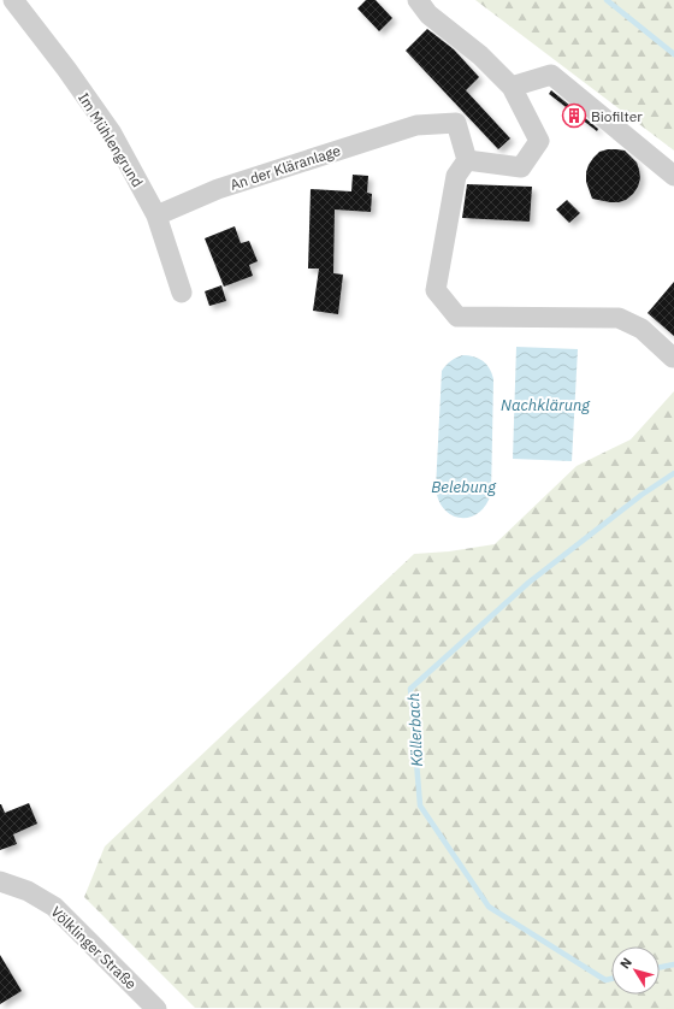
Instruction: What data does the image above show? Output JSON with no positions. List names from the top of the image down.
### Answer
{
  "streets": {
    "street": ["Im Mühlengrund", "An der Kläranlage", "Völklinger Straße"]
  },
  "crossings": [
    ["Im Mühlengrund", "An der Kläranlage"]
  ],
  "water": ["Nachklärung", "Belebung", "Köllerbach"],
  "places": {
    "building": ["Biofilter"]
  },
  "north": "top left"
}
